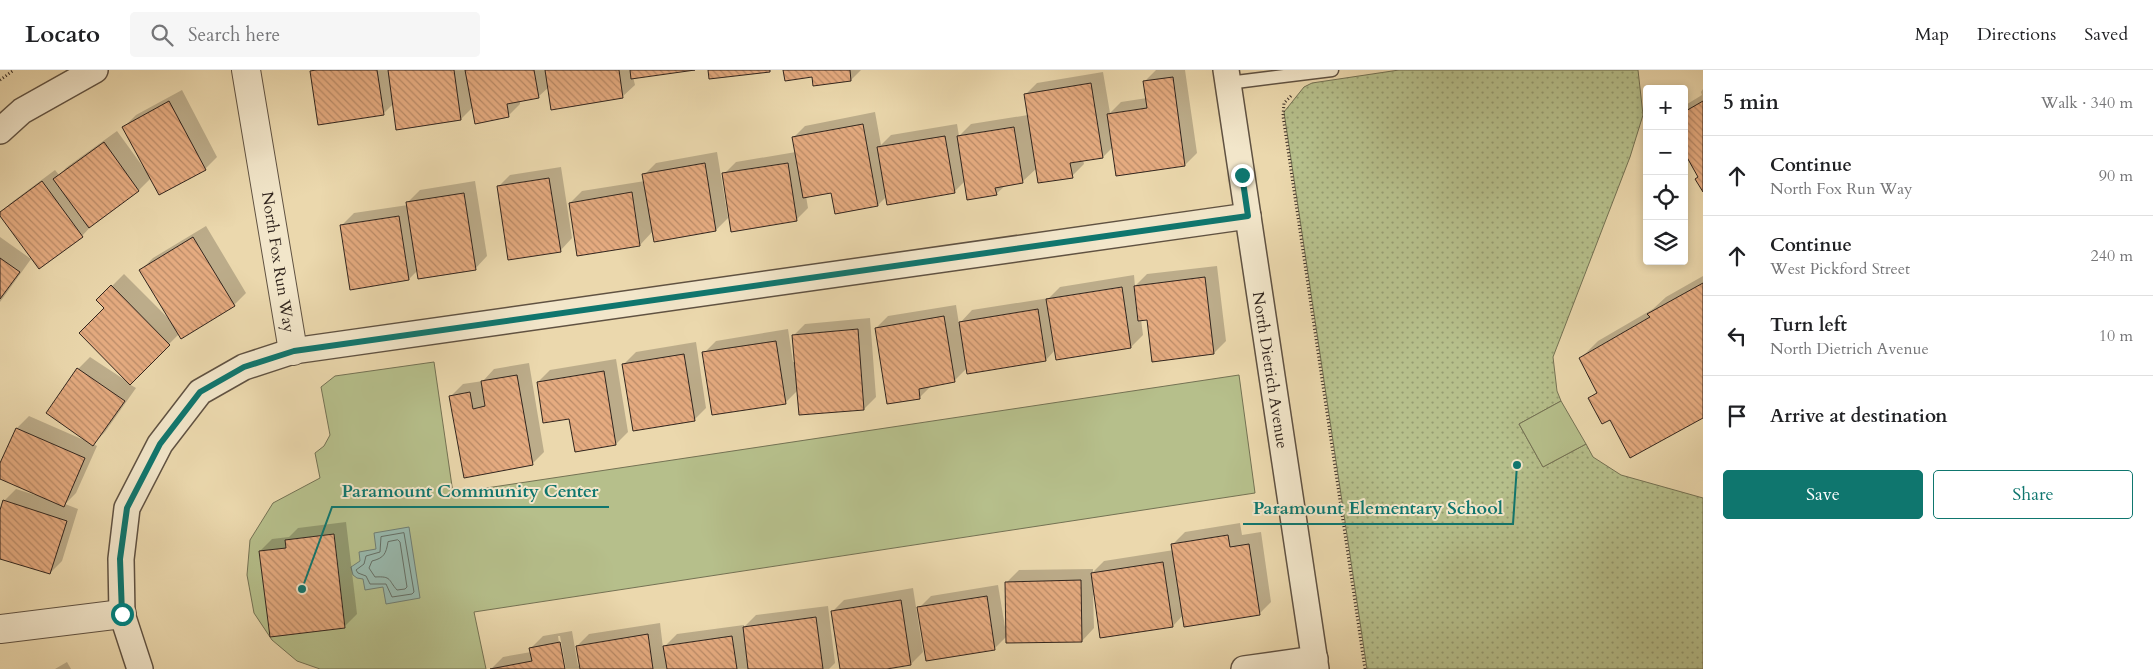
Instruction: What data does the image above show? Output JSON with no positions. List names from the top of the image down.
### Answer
{
  "streets": {
    "street": ["North Fox Run Way", "North Dietrich Avenue"]
  },
  "places": ["Paramount Elementary School", "Paramount Community Center"],
  "page": {
    "header": "Locato",
    "search": "Search here",
    "nav": ["Map", "Directions", "Saved"],
    "heading": ["5 min", "Walk · 340 m"],
    "map_buttons": ["+", "−"],
    "list": [
      ["Continue", "North Fox Run Way", "90 m"],
      ["Continue", "West Pickford Street", "240 m"],
      ["Turn left", "North Dietrich Avenue", "10 m"],
      "Arrive at destination"
    ],
    "buttons": ["Save", "Share"]
  }
}
